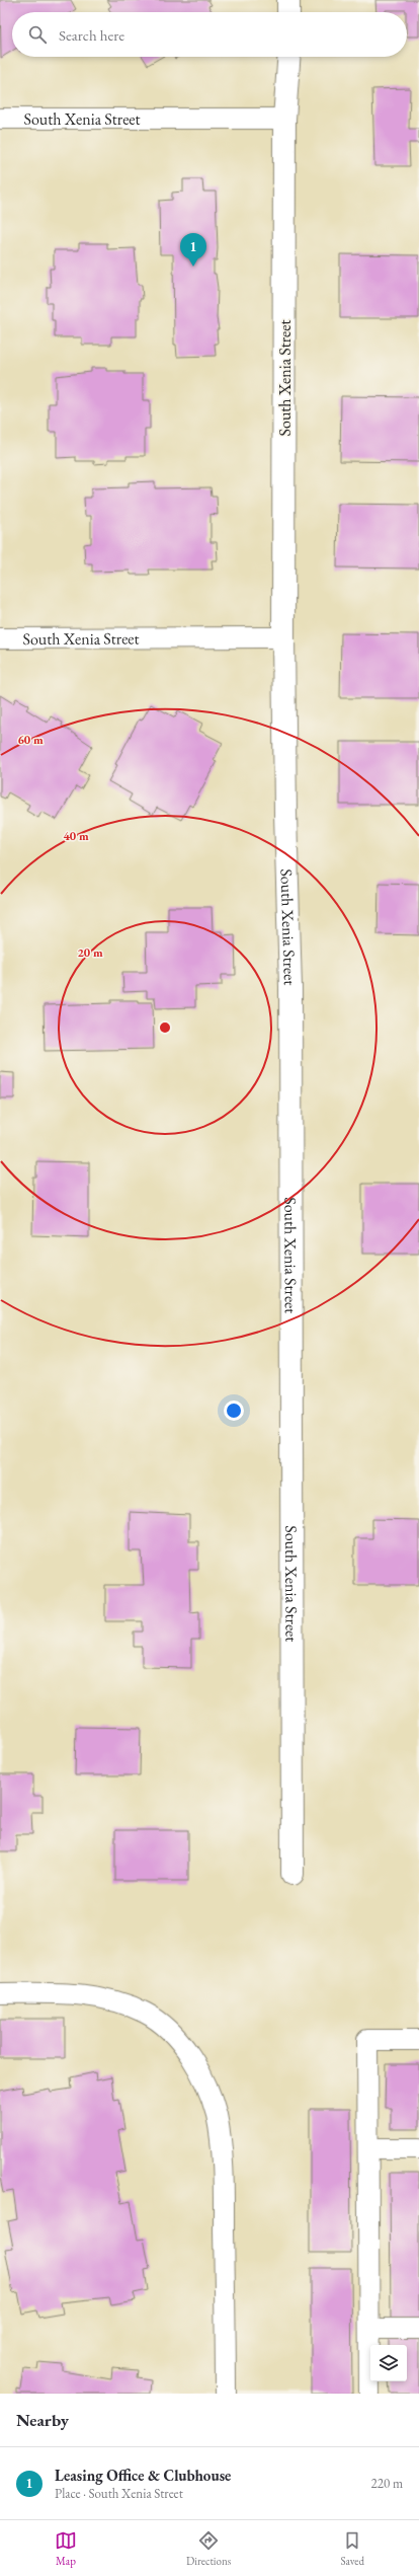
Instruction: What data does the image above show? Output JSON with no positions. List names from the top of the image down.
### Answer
{
  "streets": {
    "street": ["South Xenia Street"]
  },
  "page": {
    "search": "Search here",
    "pins": "1",
    "heading": "Nearby",
    "list": [
      {
        "mark": "1",
        "name": "Leasing Office & Clubhouse",
        "note": "Place · South Xenia Street",
        "value": "220 m"
      }
    ],
    "nav": ["Map", "Directions", "Saved"]
  },
  "rings": ["60 m", "40 m", "20 m"]
}
